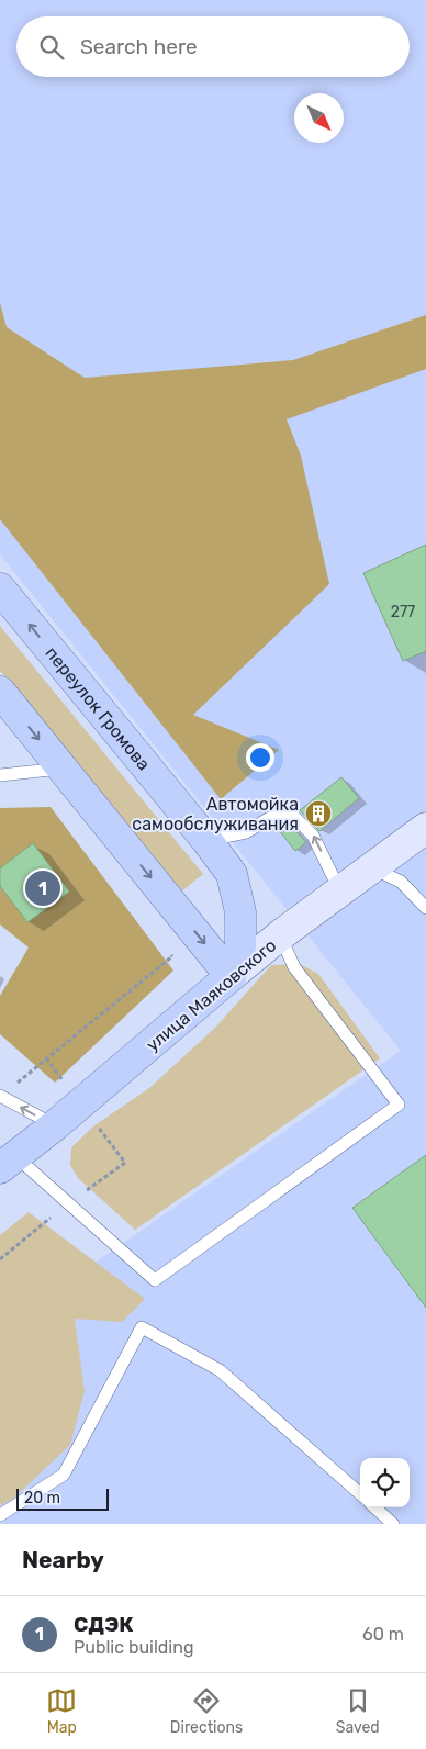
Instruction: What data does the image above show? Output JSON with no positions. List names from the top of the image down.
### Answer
{
  "streets": {
    "main road": ["переулок Громова", "улица Маяковского"]
  },
  "crossings": [
    ["переулок Громова", "улица Маяковского"]
  ],
  "places": {
    "building": ["Автомойка самообслуживания"]
  },
  "house_numbers": ["277"],
  "scale_bar": "20 m",
  "north": "bottom right",
  "page": {
    "search": "Search here",
    "pins": "1",
    "scale": "20 m",
    "heading": "Nearby",
    "list": [
      {
        "mark": "1",
        "name": "СДЭК",
        "note": "Public building",
        "value": "60 m"
      }
    ],
    "nav": ["Map", "Directions", "Saved"]
  }
}
